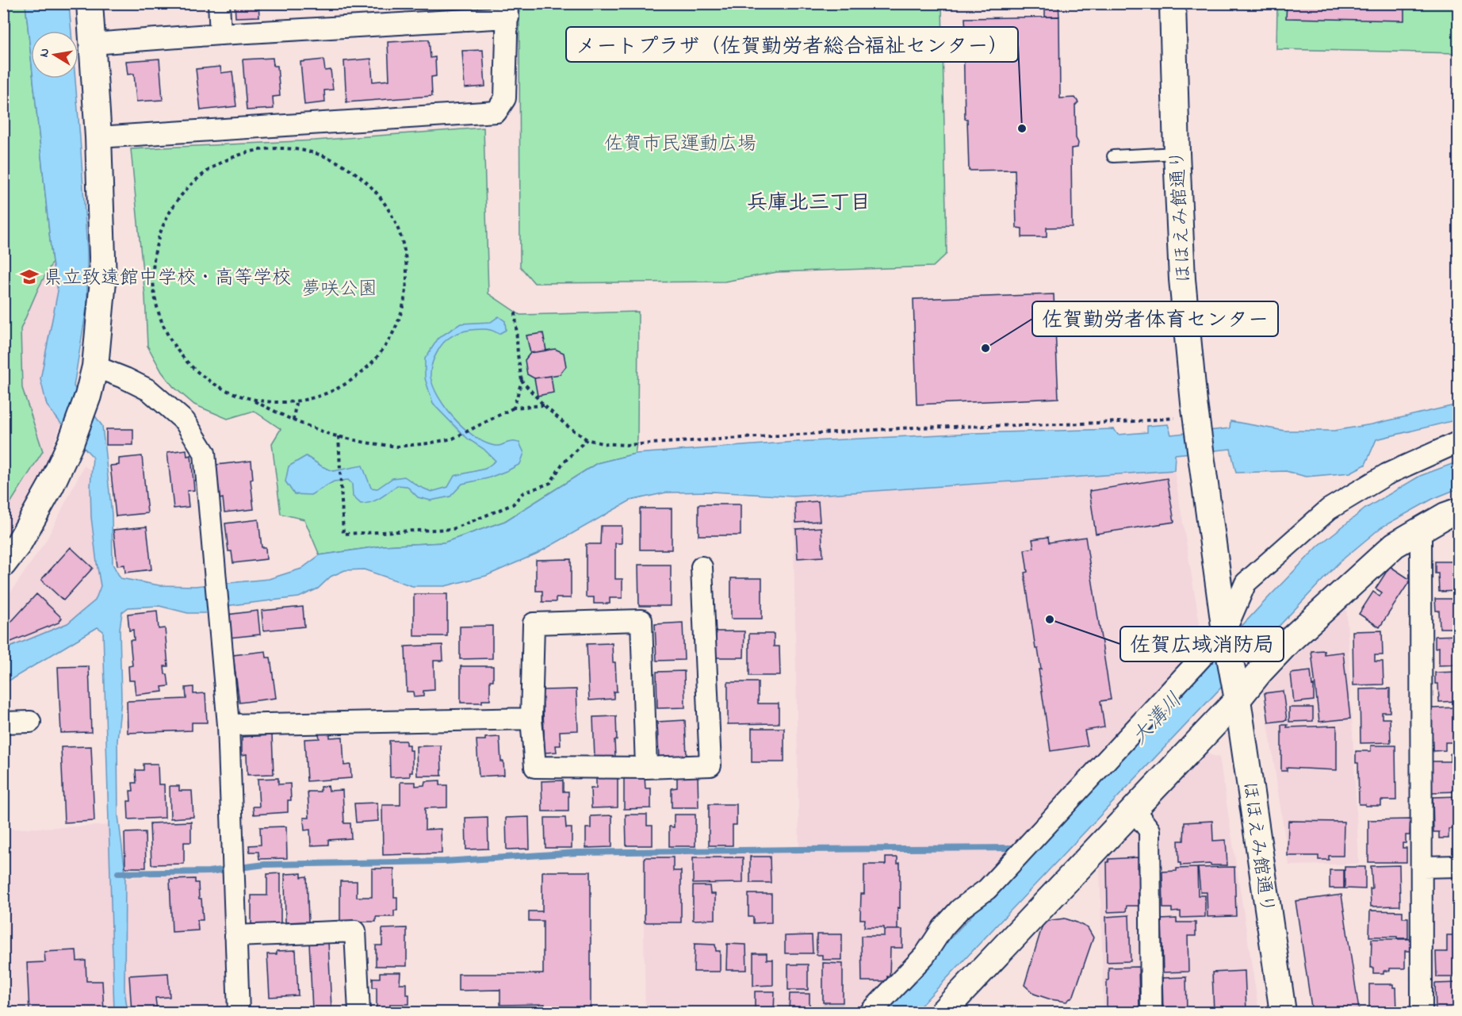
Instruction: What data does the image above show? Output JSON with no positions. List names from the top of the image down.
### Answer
{
  "streets": {
    "street": ["ほほえみ館通り"]
  },
  "districts": ["兵庫北三丁目"],
  "water": ["大溝川"],
  "parks": ["佐賀市民運動広場", "夢咲公園"],
  "places": {
    "other": ["メートプラザ（佐賀勤労者総合福祉センター）", "佐賀勤労者体育センター", "佐賀広域消防局"],
    "school or university": ["県立致遠館中学校・高等学校"]
  },
  "north": "left"
}
